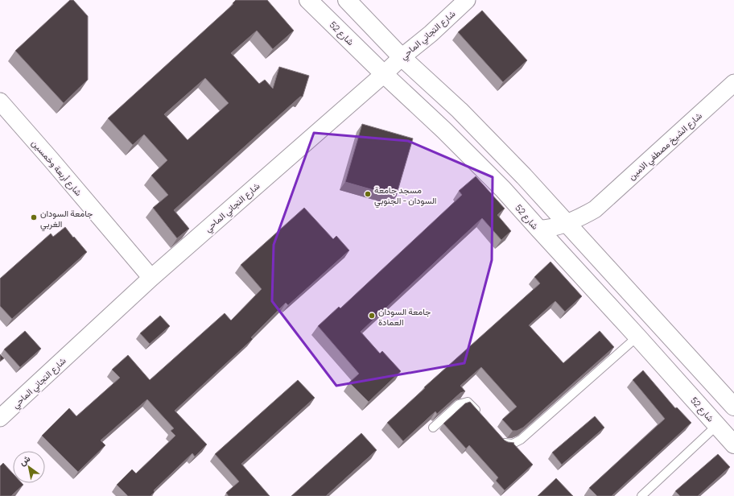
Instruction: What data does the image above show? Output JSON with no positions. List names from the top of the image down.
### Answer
{
  "streets": {
    "street": [
      "شارع 52",
      "شارع التجاني الماحي",
      "شارع الشيخ مصطفي الامين",
      "شارع أربعة وخمسين"
    ]
  },
  "crossings": [
    ["شارع 52", "شارع التجاني الماحي"],
    ["شارع 52", "شارع الشيخ مصطفي الامين"],
    ["شارع التجاني الماحي", "شارع أربعة وخمسين"]
  ],
  "places": ["مسجد جامعة السودان - الجنوبي", "جامعة السودان الغربي", "جامعة السودان العمادة"],
  "north": "top left"
}
